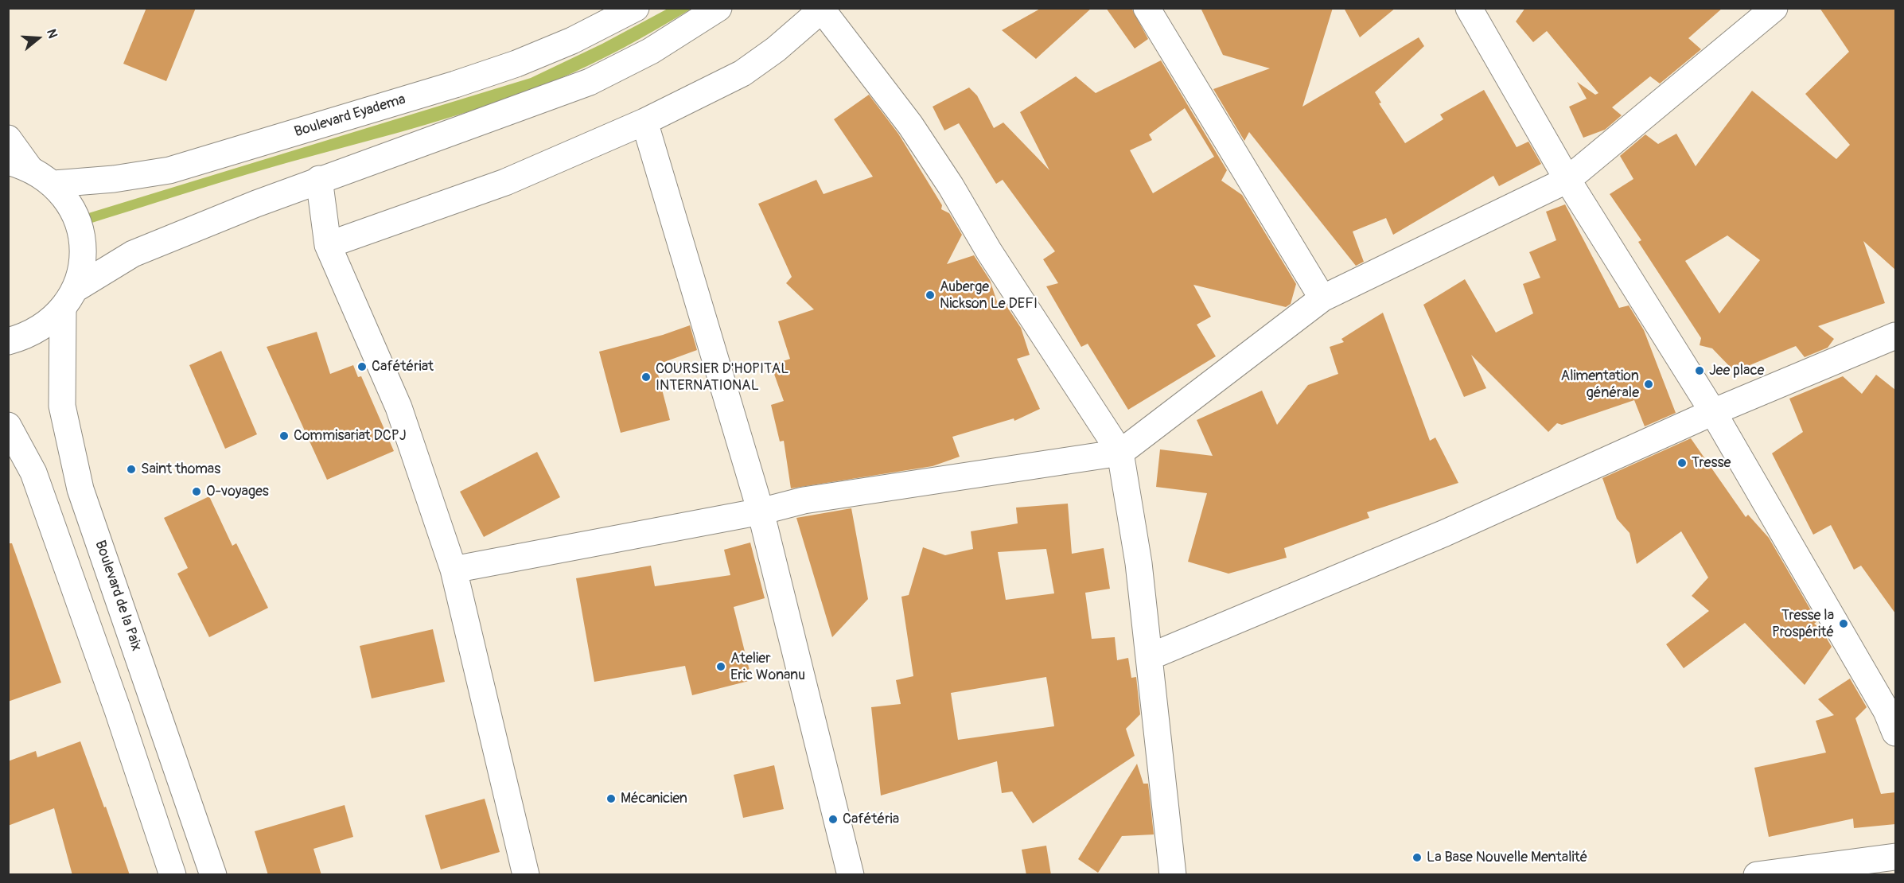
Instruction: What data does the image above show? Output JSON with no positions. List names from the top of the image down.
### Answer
{
  "streets": {
    "main road": ["Boulevard Eyadema", "Boulevard de la Paix"]
  },
  "crossings": [
    ["Boulevard Eyadema", "Boulevard de la Paix"]
  ],
  "places": [
    "Auberge Nickson Le DEFI",
    "Cafétériat",
    "Jee place",
    "COURSIER D'HOPITAL INTERNATIONAL",
    "Alimentation générale",
    "Commisariat DCPJ",
    "Tresse",
    "Saint thomas",
    "O-voyages",
    "Tresse la Prospérité",
    "Atelier Eric Wonanu",
    "Mécanicien",
    "Cafétéria",
    "La Base Nouvelle Mentalité"
  ],
  "north": "right"
}
